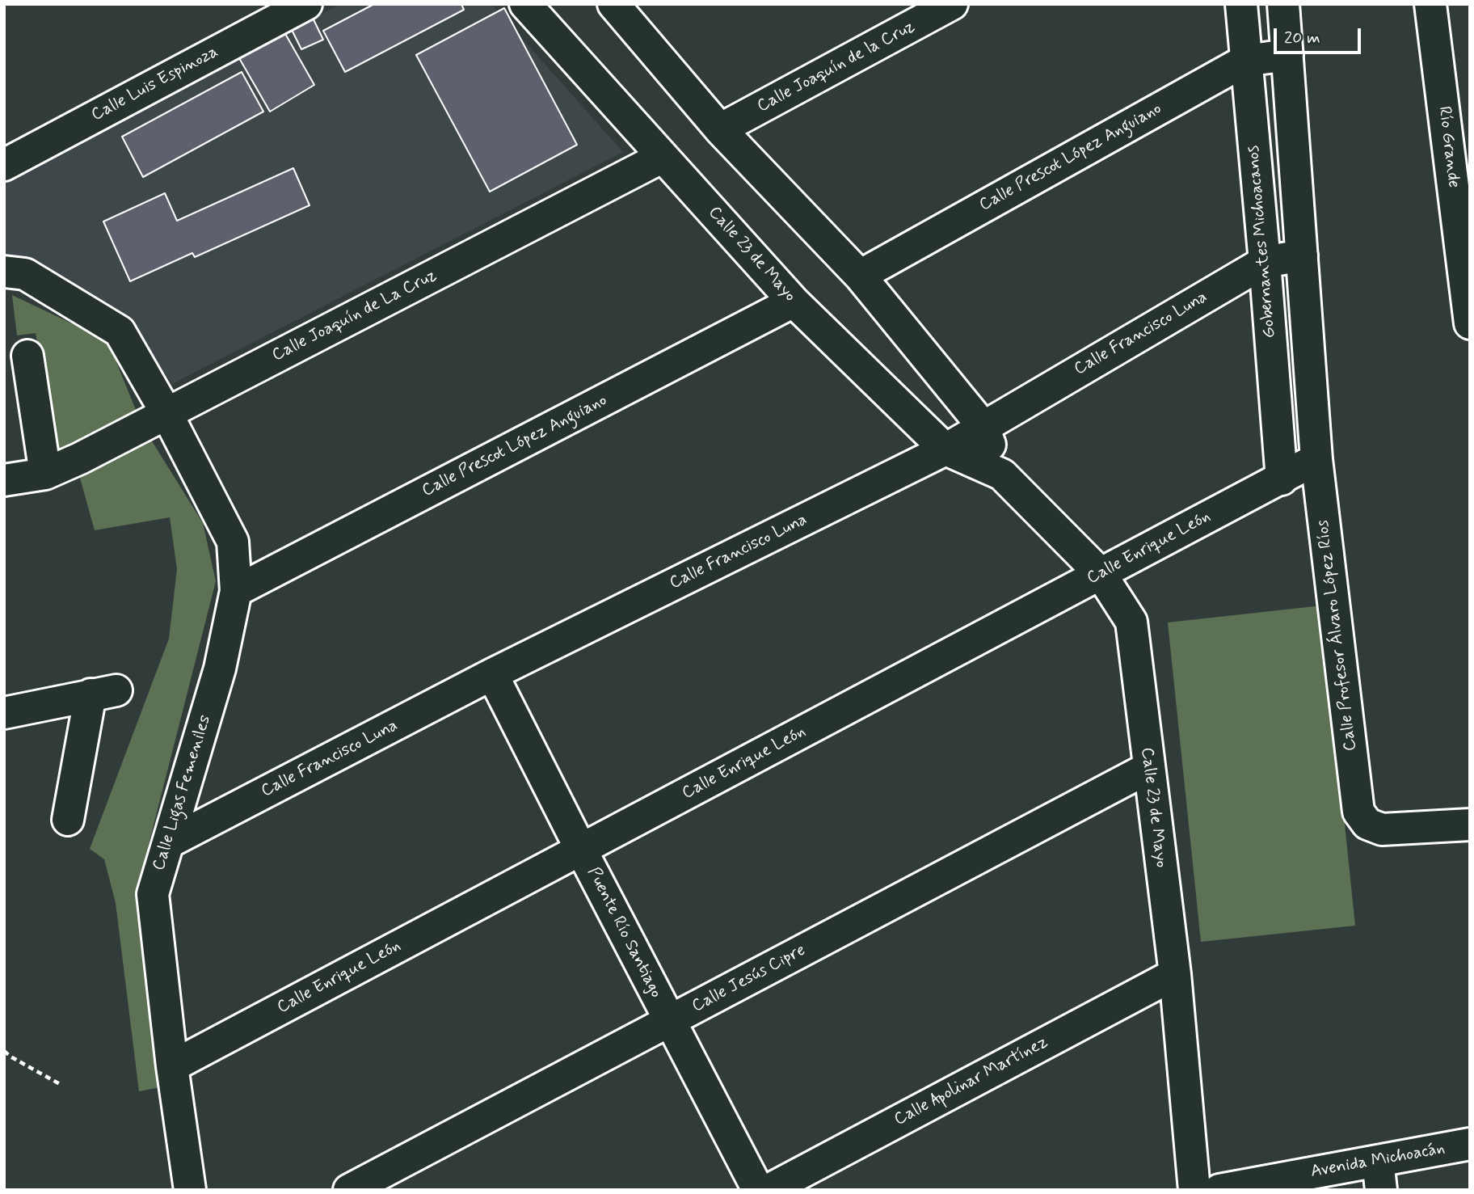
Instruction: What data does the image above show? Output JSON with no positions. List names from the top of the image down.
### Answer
{
  "streets": {
    "street": [
      "Calle Joaquín de la Cruz",
      "Calle Luis Espinoza",
      "Río Grande",
      "Calle Prescot López Anguiano",
      "Gobernantes Michoacanos",
      "Calle 23 de Mayo",
      "Calle Joaquín de La Cruz",
      "Calle Francisco Luna",
      "Calle Enrique León",
      "Calle Profesor Álvaro López Ríos",
      "Calle Ligas Femeniles",
      "Puente Río Santiago",
      "Calle Jesús Cipre",
      "Calle Apolinar Martínez",
      "Avenida Michoacán"
    ]
  },
  "crossings": [
    ["Calle Joaquín de la Cruz", "Calle 23 de Mayo"],
    ["Calle Prescot López Anguiano", "Gobernantes Michoacanos"],
    ["Calle Prescot López Anguiano", "Calle 23 de Mayo"],
    ["Calle Prescot López Anguiano", "Calle Ligas Femeniles"],
    ["Gobernantes Michoacanos", "Calle Francisco Luna"],
    ["Gobernantes Michoacanos", "Calle Enrique León"],
    ["Calle 23 de Mayo", "Calle Joaquín de La Cruz"],
    ["Calle 23 de Mayo", "Calle Francisco Luna"],
    ["Calle 23 de Mayo", "Calle Enrique León"],
    ["Calle 23 de Mayo", "Calle Jesús Cipre"],
    ["Calle 23 de Mayo", "Calle Apolinar Martínez"],
    ["Calle Joaquín de La Cruz", "Calle Ligas Femeniles"],
    ["Calle Francisco Luna", "Calle Ligas Femeniles"],
    ["Calle Francisco Luna", "Puente Río Santiago"],
    ["Calle Enrique León", "Calle Profesor Álvaro López Ríos"],
    ["Calle Enrique León", "Calle Ligas Femeniles"],
    ["Calle Enrique León", "Puente Río Santiago"],
    ["Puente Río Santiago", "Calle Jesús Cipre"]
  ],
  "scale_bar": "20 m"
}
